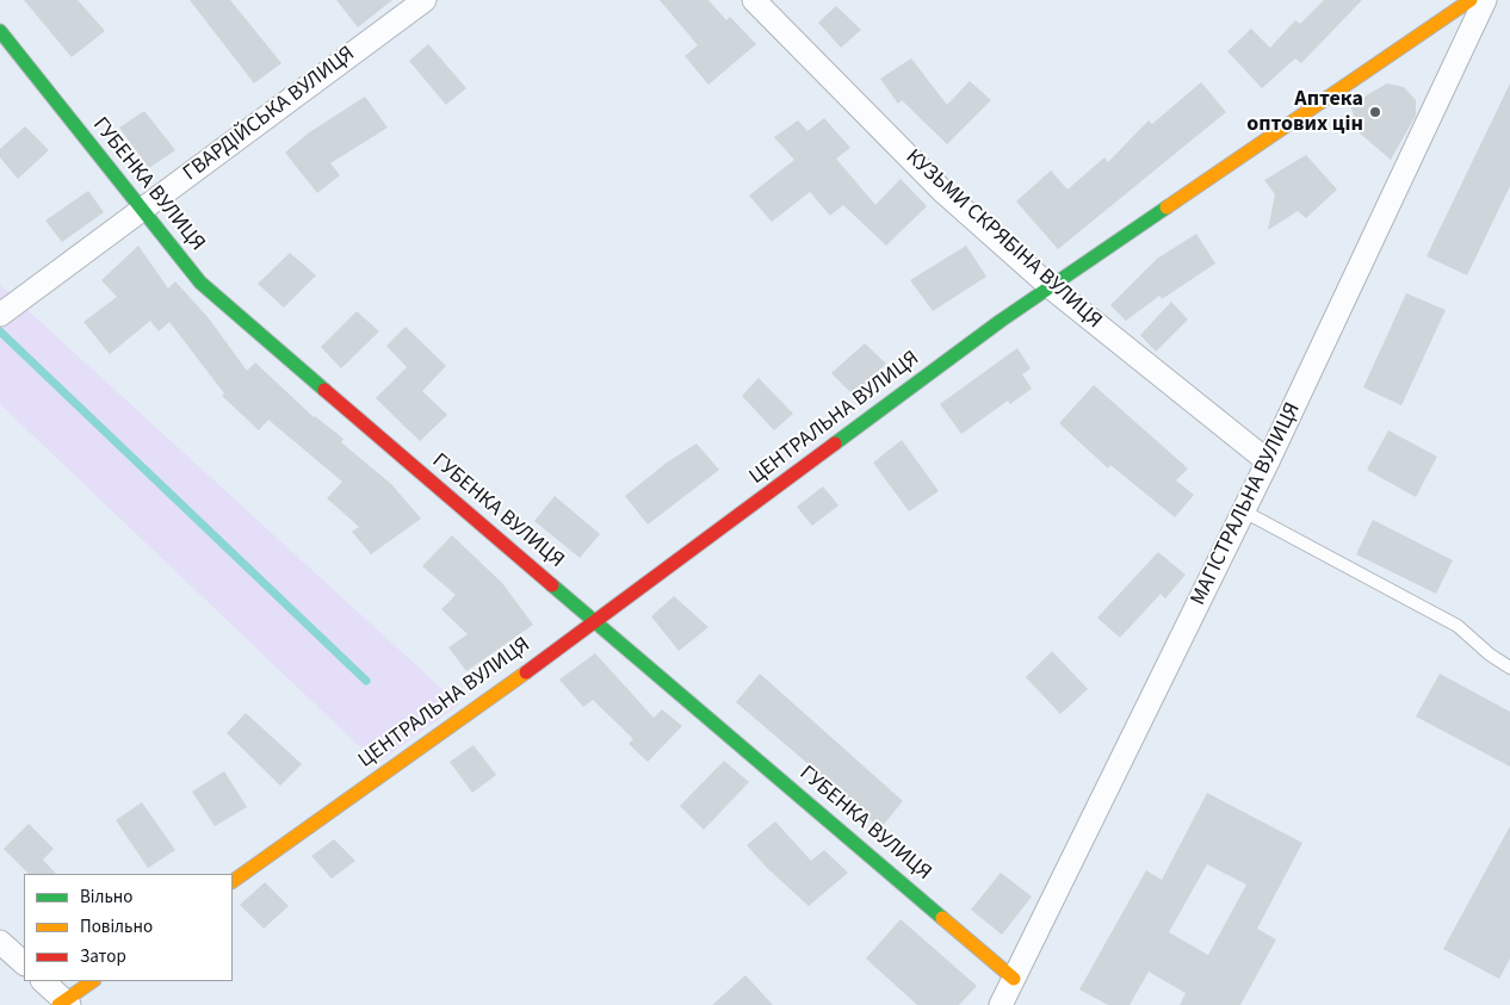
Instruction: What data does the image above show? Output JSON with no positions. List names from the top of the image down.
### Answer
{
  "streets": {
    "main road": ["ГУБЕНКА ВУЛИЦЯ", "ЦЕНТРАЛЬНА ВУЛИЦЯ"],
    "street": ["ГВАРДІЙСЬКА ВУЛИЦЯ", "КУЗЬМИ СКРЯБІНА ВУЛИЦЯ", "МАГІСТРАЛЬНА ВУЛИЦЯ"]
  },
  "crossings": [
    ["ГВАРДІЙСЬКА ВУЛИЦЯ", "ГУБЕНКА ВУЛИЦЯ"],
    ["ГУБЕНКА ВУЛИЦЯ", "ЦЕНТРАЛЬНА ВУЛИЦЯ"],
    ["ГУБЕНКА ВУЛИЦЯ", "МАГІСТРАЛЬНА ВУЛИЦЯ"],
    ["КУЗЬМИ СКРЯБІНА ВУЛИЦЯ", "ЦЕНТРАЛЬНА ВУЛИЦЯ"],
    ["КУЗЬМИ СКРЯБІНА ВУЛИЦЯ", "МАГІСТРАЛЬНА ВУЛИЦЯ"]
  ],
  "places": ["Аптека оптових цін"],
  "legend": ["Вільно", "Повільно", "Затор"]
}
